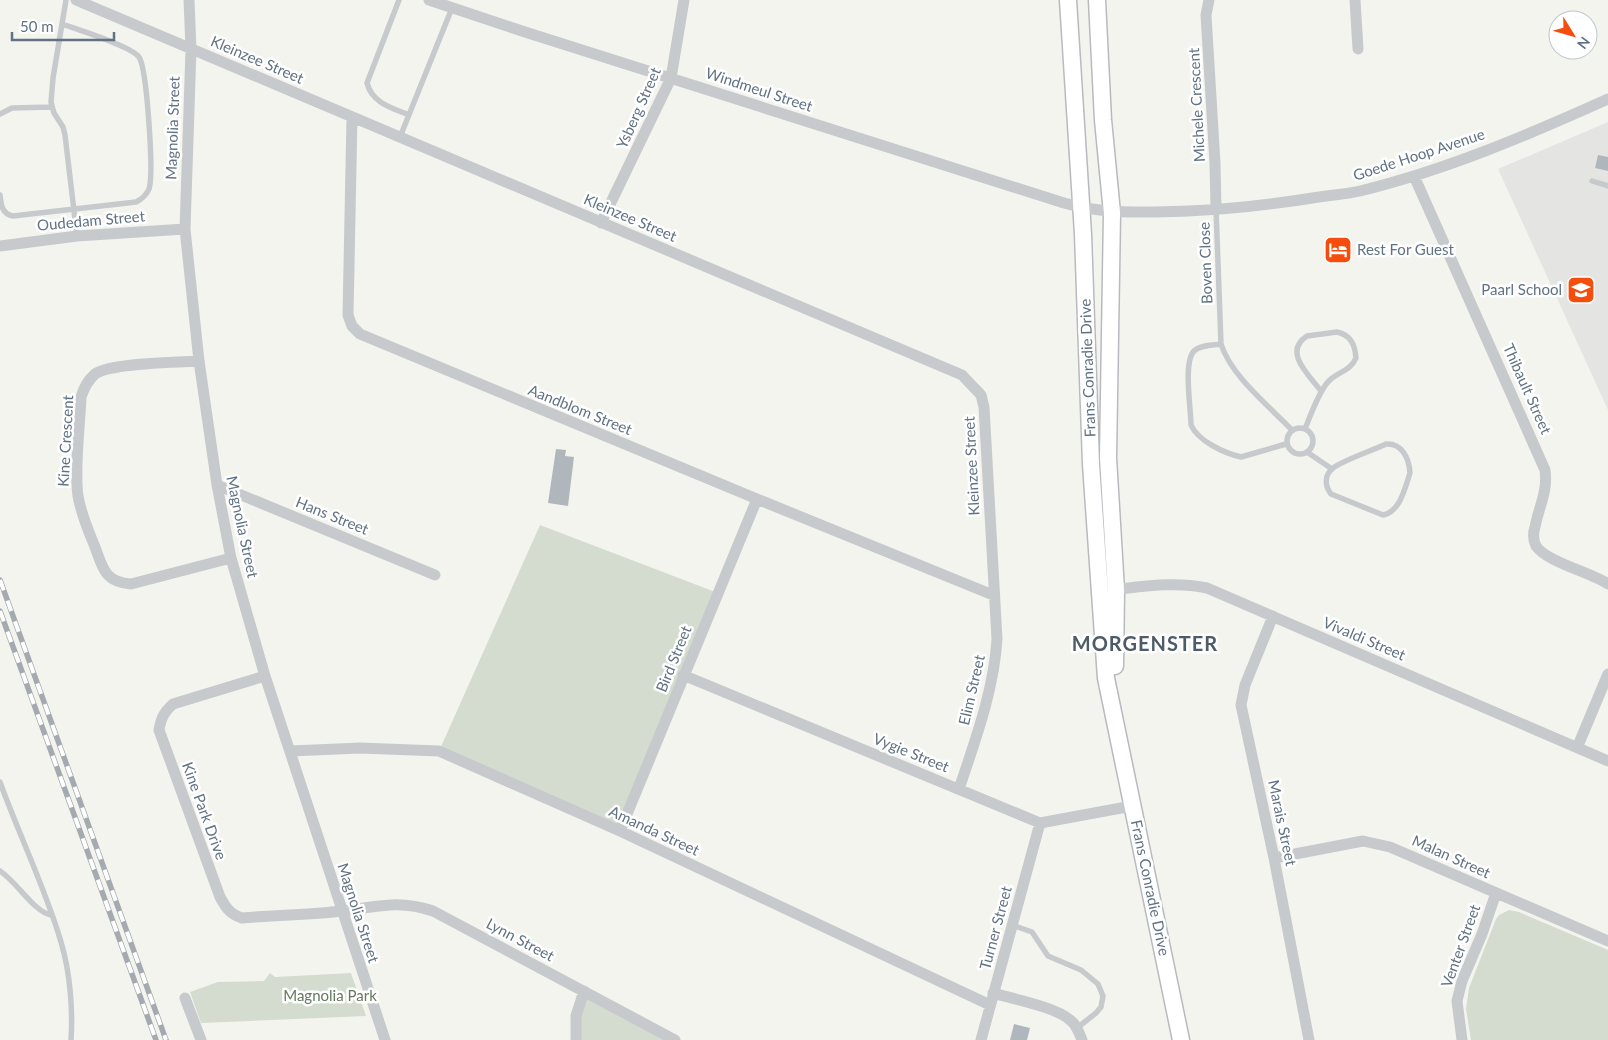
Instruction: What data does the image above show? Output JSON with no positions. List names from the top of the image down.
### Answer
{
  "streets": {
    "street": [
      "Kleinzee Street",
      "Windmeul Street",
      "Michele Crescent",
      "Ysberg Street",
      "Magnolia Street",
      "Goede Hoop Avenue",
      "Oudedam Street",
      "Frans Conradie Drive",
      "Thibault Street",
      "Aandblom Street",
      "Kine Crescent",
      "Hans Street",
      "Vivaldi Street",
      "Bird Street",
      "Elim Street",
      "Vygie Street",
      "Kine Park Drive",
      "Marais Street",
      "Amanda Street",
      "Malan Street",
      "Turner Street",
      "Lynn Street",
      "Venter Street"
    ],
    "lane": ["Boven Close"]
  },
  "crossings": [
    ["Kleinzee Street", "Ysberg Street"],
    ["Kleinzee Street", "Magnolia Street"],
    ["Kleinzee Street", "Aandblom Street"],
    ["Kleinzee Street", "Elim Street"],
    ["Windmeul Street", "Ysberg Street"],
    ["Windmeul Street", "Goede Hoop Avenue"],
    ["Windmeul Street", "Frans Conradie Drive"],
    ["Michele Crescent", "Goede Hoop Avenue"],
    ["Michele Crescent", "Boven Close"],
    ["Magnolia Street", "Oudedam Street"],
    ["Magnolia Street", "Kine Crescent"],
    ["Magnolia Street", "Hans Street"],
    ["Magnolia Street", "Kine Park Drive"],
    ["Magnolia Street", "Amanda Street"],
    ["Magnolia Street", "Lynn Street"],
    ["Goede Hoop Avenue", "Boven Close"],
    ["Goede Hoop Avenue", "Frans Conradie Drive"],
    ["Goede Hoop Avenue", "Thibault Street"],
    ["Frans Conradie Drive", "Vivaldi Street"],
    ["Aandblom Street", "Bird Street"],
    ["Aandblom Street", "Elim Street"],
    ["Vivaldi Street", "Marais Street"],
    ["Bird Street", "Vygie Street"],
    ["Bird Street", "Amanda Street"],
    ["Elim Street", "Vygie Street"],
    ["Vygie Street", "Turner Street"],
    ["Kine Park Drive", "Lynn Street"],
    ["Marais Street", "Malan Street"],
    ["Amanda Street", "Turner Street"],
    ["Malan Street", "Venter Street"]
  ],
  "districts": ["MORGENSTER"],
  "parks": ["Magnolia Park"],
  "places": {
    "hotel": ["Rest For Guest"],
    "school or university": ["Paarl School"]
  },
  "scale_bar": "50 m",
  "north": "bottom right"
}
